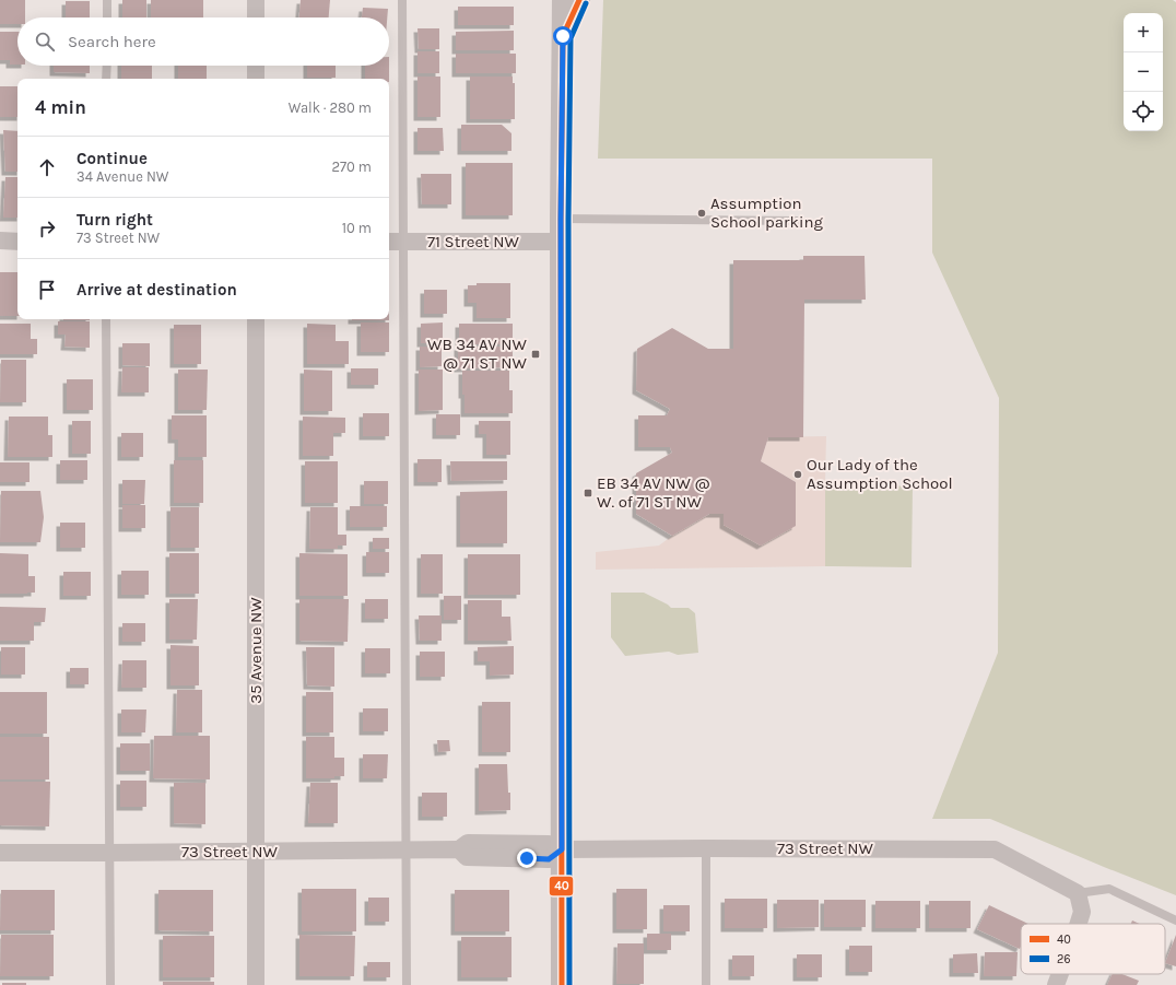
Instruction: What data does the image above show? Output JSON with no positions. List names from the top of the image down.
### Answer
{
  "streets": {
    "street": ["71 Street NW", "35 Avenue NW", "73 Street NW"]
  },
  "crossings": [
    ["35 Avenue NW", "73 Street NW"]
  ],
  "places": {
    "other": ["Assumption School parking", "Our Lady of the Assumption School"],
    "transit": ["WB 34 AV NW @ 71 ST NW", "EB 34 AV NW @ W. of 71 ST NW"]
  },
  "lines": ["transit line 40", "transit line 26"],
  "legend": ["40", "26"],
  "page": {
    "map_buttons": ["+", "−"],
    "search": "Search here",
    "heading": ["4 min", "Walk · 280 m"],
    "list": [
      ["Continue", "34 Avenue NW", "270 m"],
      ["Turn right", "73 Street NW", "10 m"],
      "Arrive at destination"
    ]
  }
}
